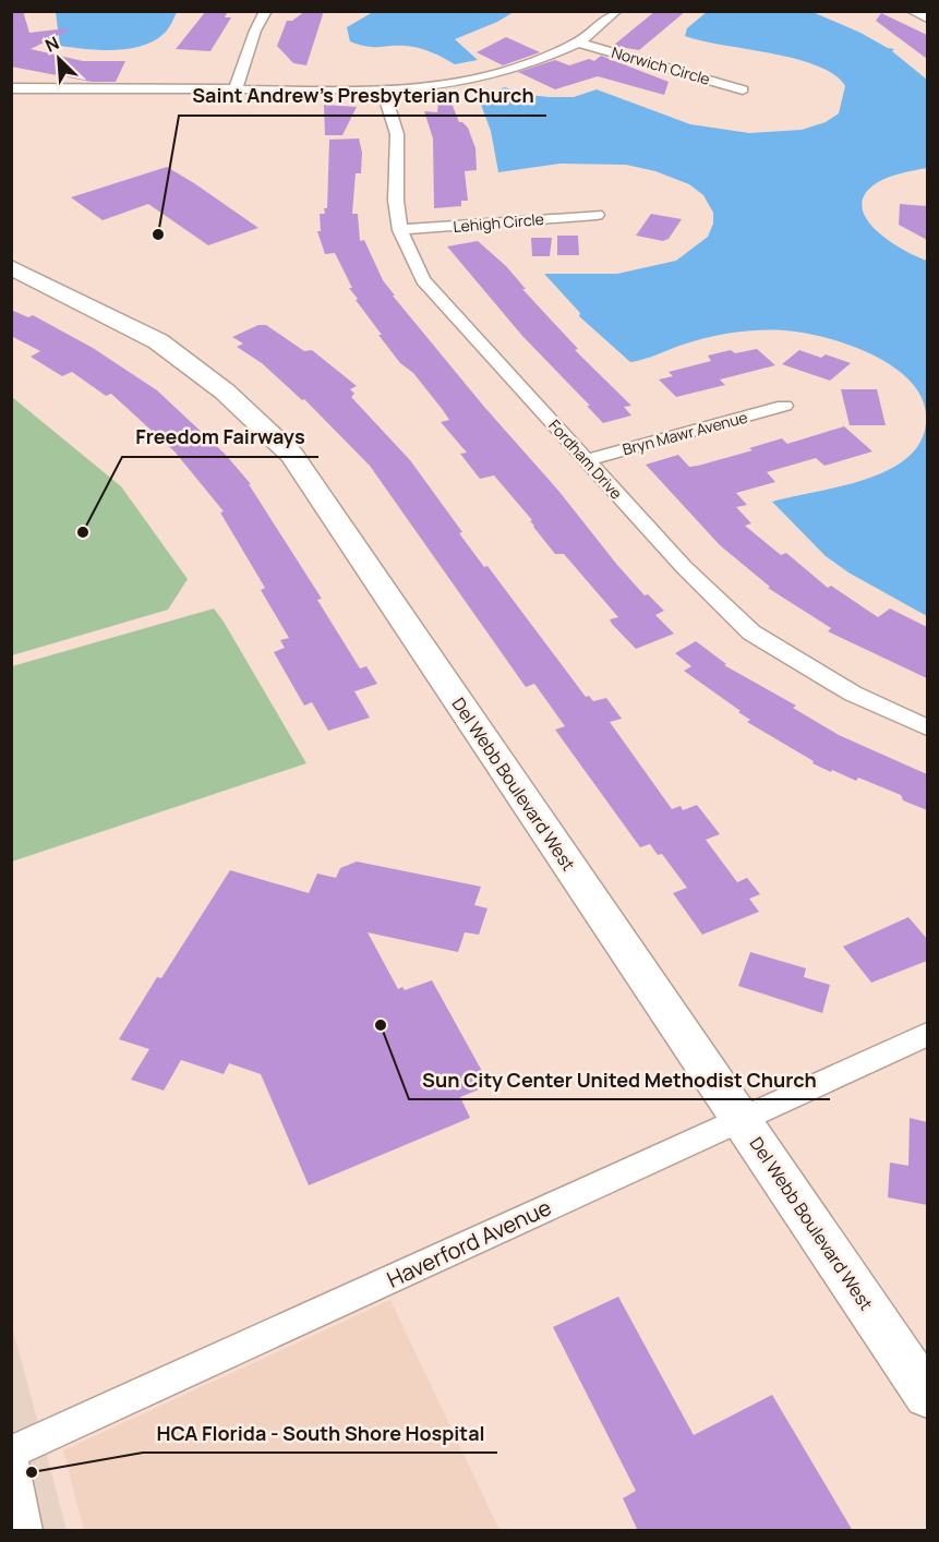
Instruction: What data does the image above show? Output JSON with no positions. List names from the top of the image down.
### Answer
{
  "streets": {
    "street": [
      "Norwich Circle",
      "Lehigh Circle",
      "Bryn Mawr Avenue",
      "Fordham Drive",
      "Del Webb Boulevard West",
      "Haverford Avenue"
    ]
  },
  "crossings": [
    ["Lehigh Circle", "Fordham Drive"],
    ["Bryn Mawr Avenue", "Fordham Drive"],
    ["Del Webb Boulevard West", "Haverford Avenue"]
  ],
  "places": [
    "Saint Andrew's Presbyterian Church",
    "Freedom Fairways",
    "Sun City Center United Methodist Church",
    "HCA Florida - South Shore Hospital"
  ],
  "north": "top left"
}
